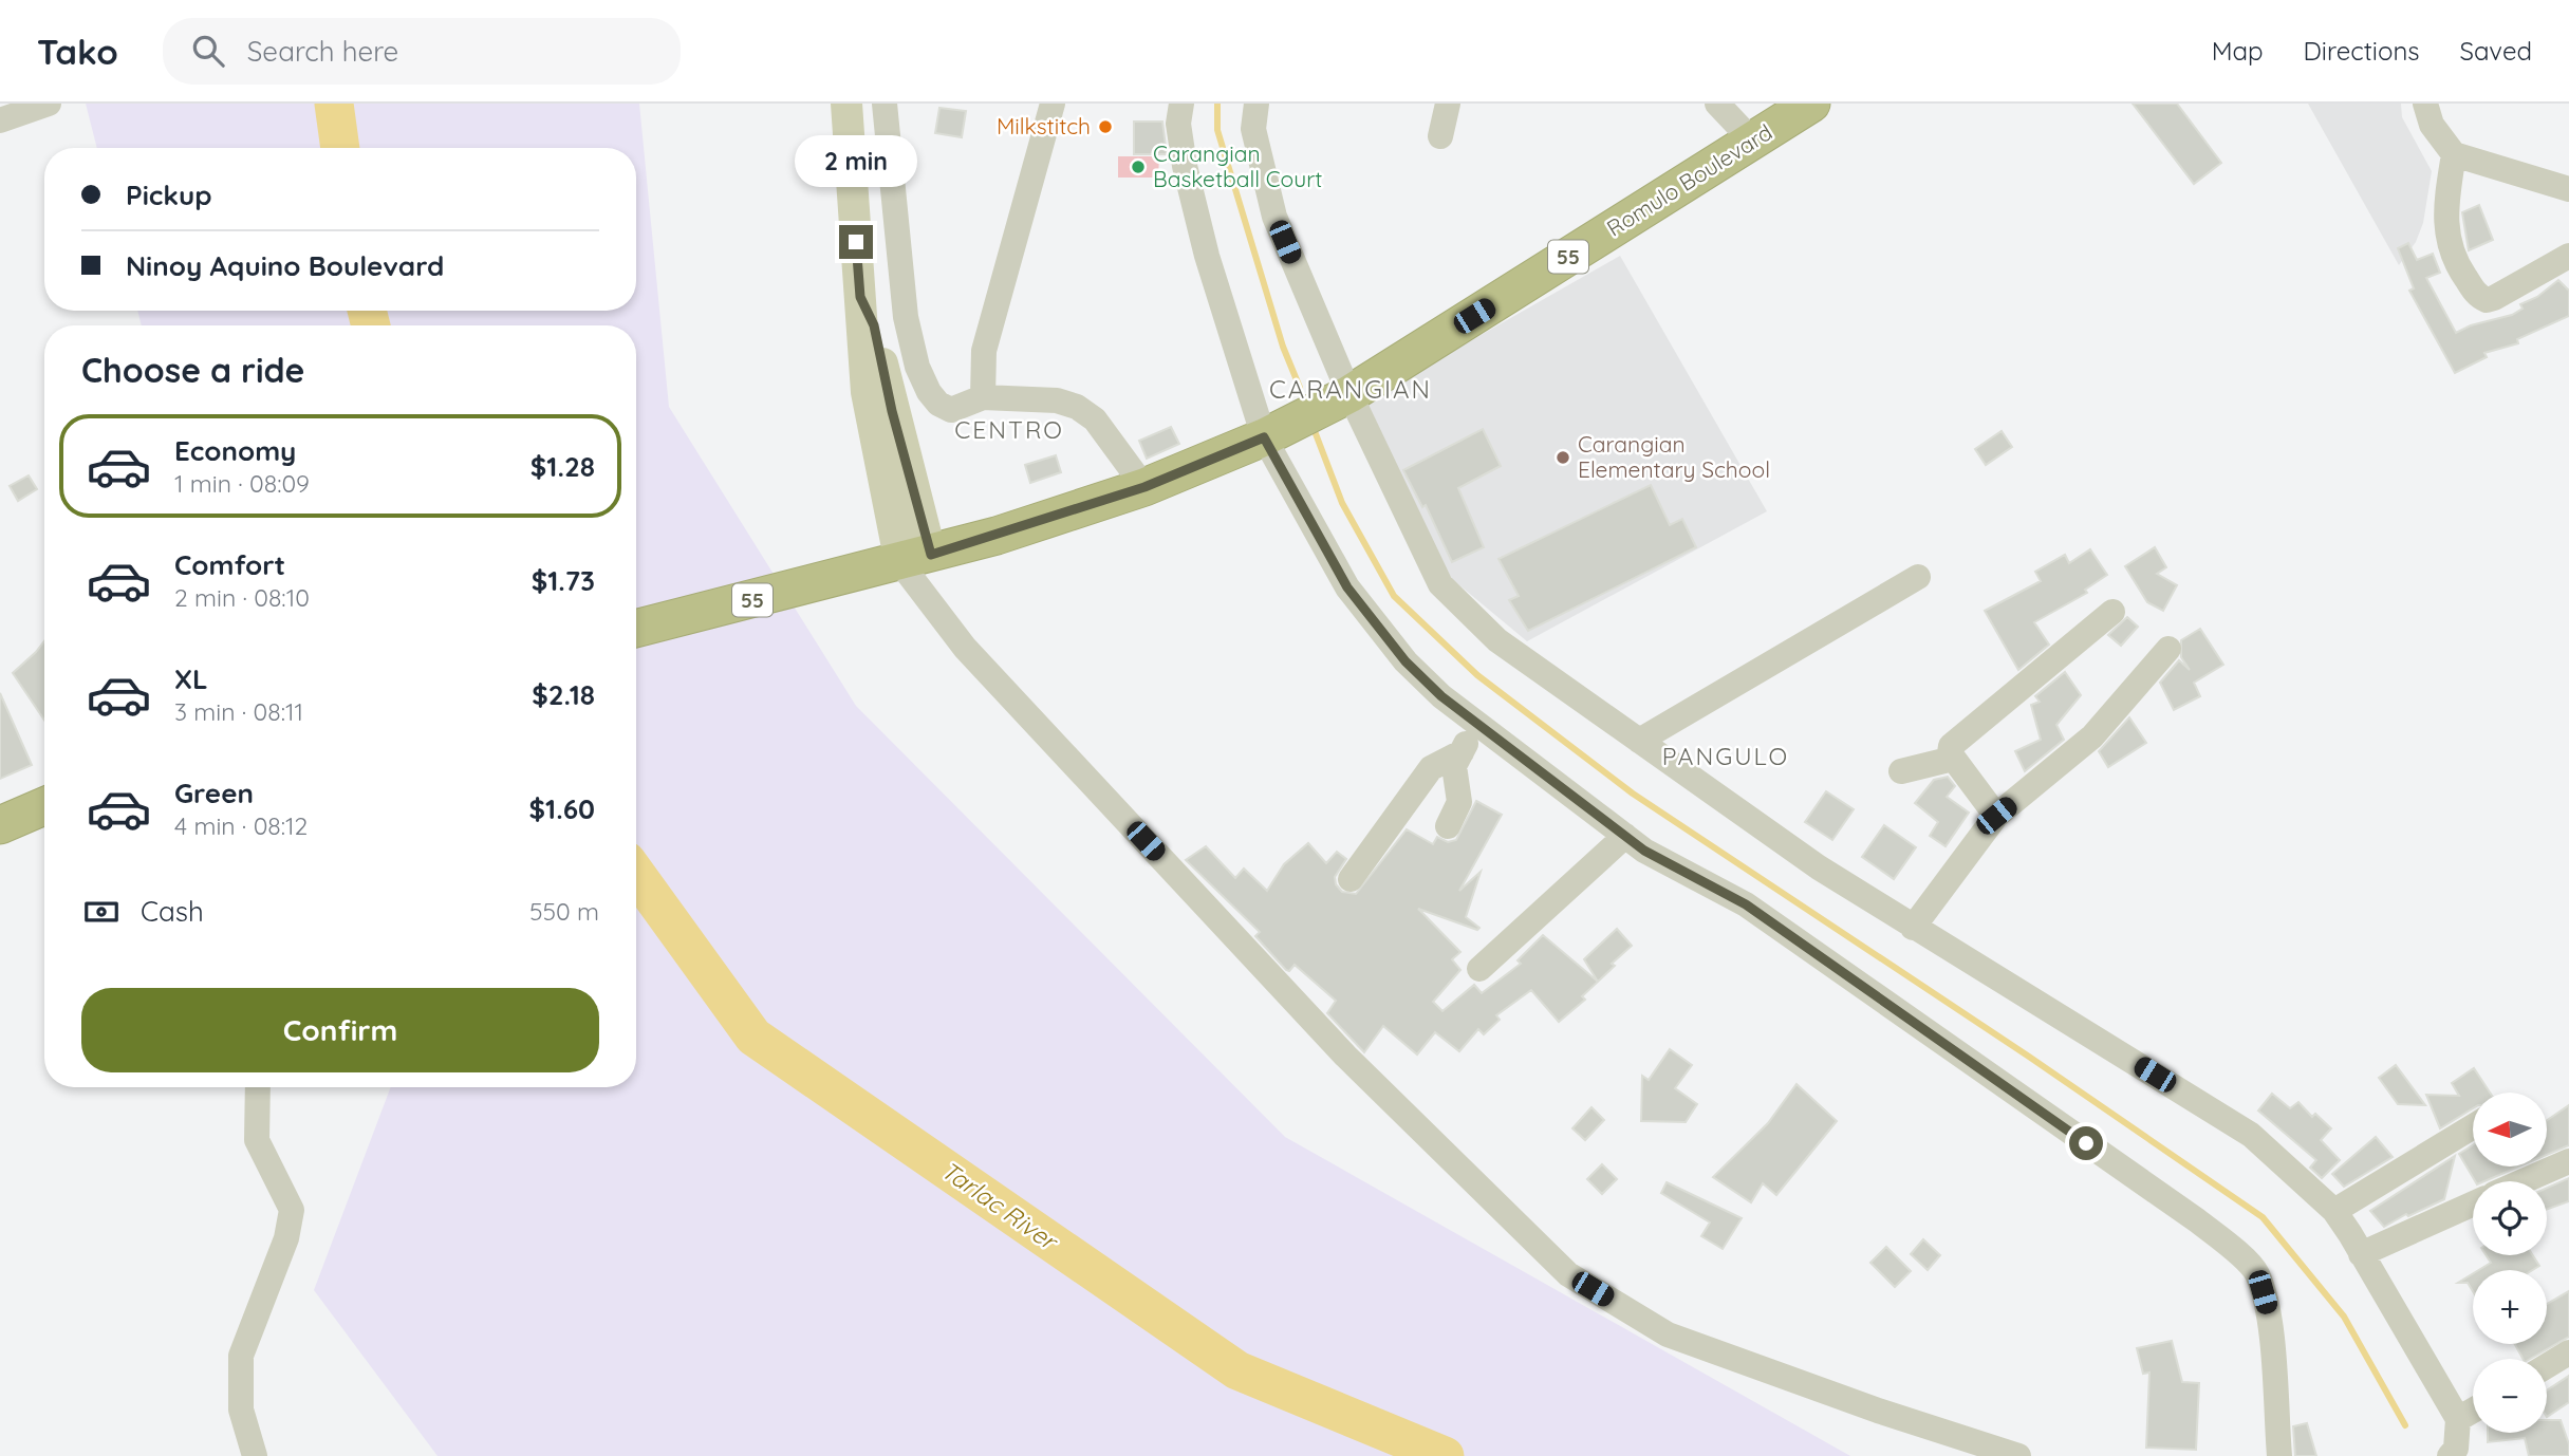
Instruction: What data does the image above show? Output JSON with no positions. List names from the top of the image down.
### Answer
{
  "streets": {
    "highway": ["Romulo Boulevard", "55"]
  },
  "districts": ["CARANGIAN", "CENTRO", "PANGULO"],
  "water": ["Tarlac River"],
  "places": ["Milkstitch", "Carangian Basketball Court", "Carangian Elementary School"],
  "north": "left",
  "page": {
    "header": "Tako",
    "search": "Search here",
    "nav": ["Map", "Directions", "Saved"],
    "bubble": "2 min",
    "banner": ["Pickup", "Ninoy Aquino Boulevard"],
    "heading": "Choose a ride",
    "list": [
      {
        "name": "Economy",
        "note": "1 min · 08:09",
        "value": "$1.28"
      },
      {
        "name": "Comfort",
        "note": "2 min · 08:10",
        "value": "$1.73"
      },
      {
        "name": "XL",
        "note": "3 min · 08:11",
        "value": "$2.18"
      },
      {
        "name": "Green",
        "note": "4 min · 08:12",
        "value": "$1.60"
      }
    ],
    "pay": ["Cash", "550 m"],
    "buttons": "Confirm",
    "map_buttons": ["+", "−"]
  }
}
